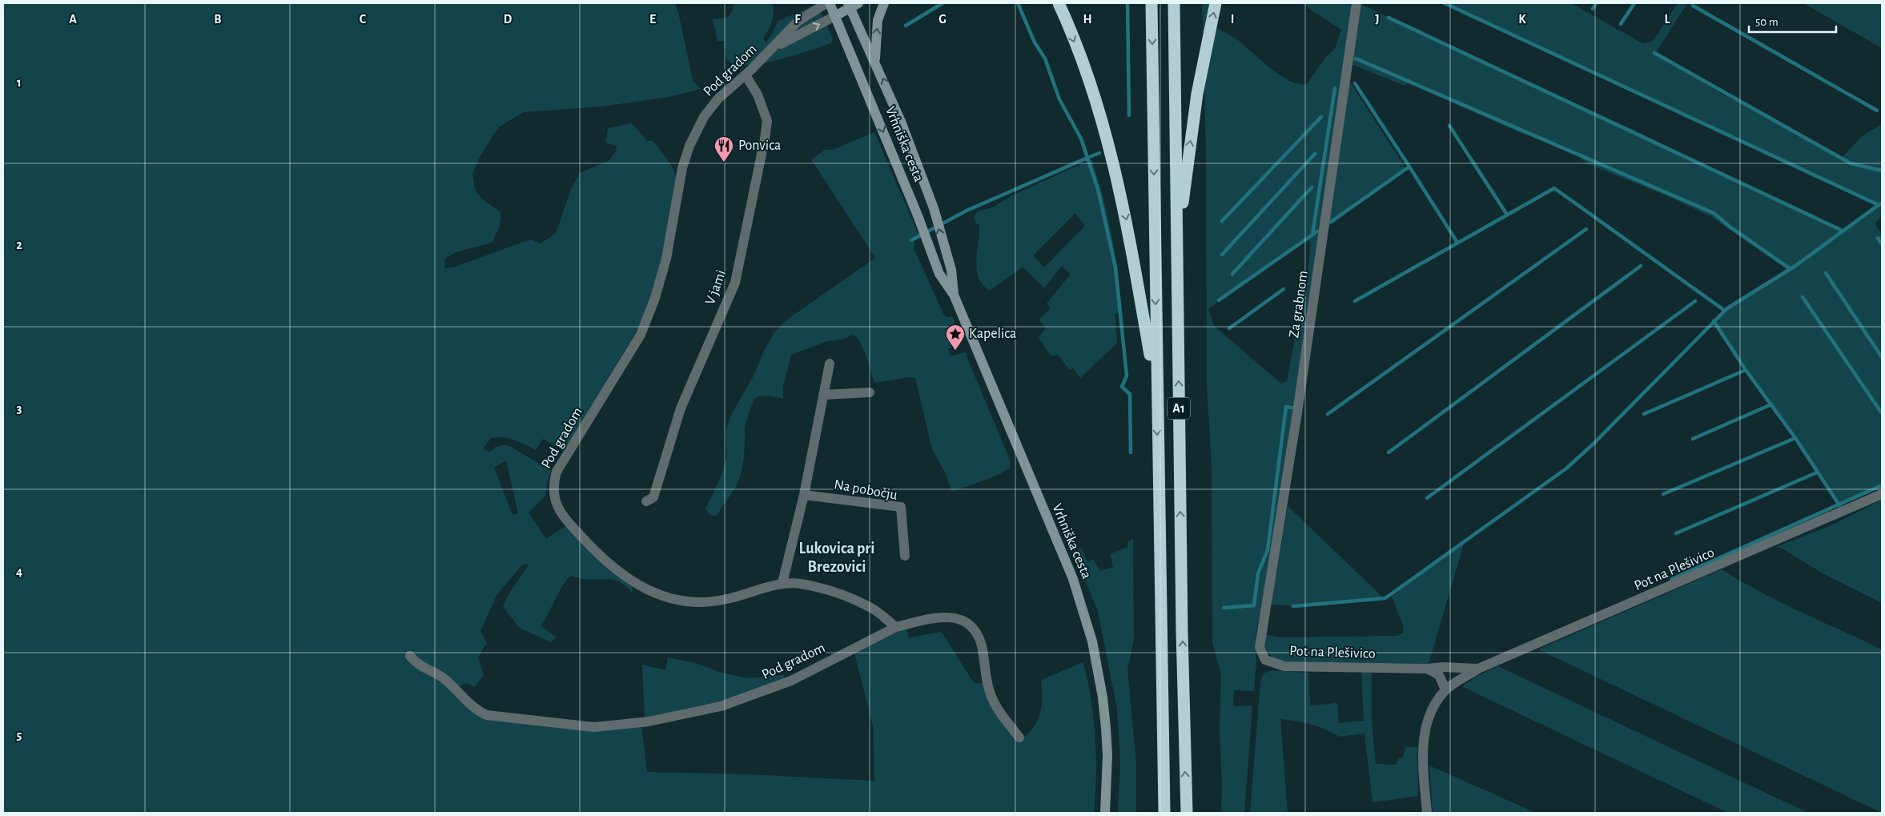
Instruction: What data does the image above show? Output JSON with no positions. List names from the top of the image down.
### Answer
{
  "streets": {
    "highway": ["A1"],
    "main road": ["Vrhniška cesta"],
    "street": [
      "Pod gradom",
      "V jami",
      "Za grabnom",
      "Na pobočju",
      "Pot na Plešivico"
    ]
  },
  "crossings": [
    ["Pod gradom", "V jami"],
    ["Za grabnom", "Pot na Plešivico"]
  ],
  "districts": ["Lukovica pri Brezovici"],
  "places": {
    "restaurant": ["Ponvica"],
    "place": ["Kapelica"]
  },
  "scale_bar": "50 m",
  "grid": {
    "columns": [
      "A",
      "B",
      "C",
      "D",
      "E",
      "F",
      "G",
      "H",
      "I",
      "J",
      "K",
      "L"
    ],
    "rows": [
      "1",
      "2",
      "3",
      "4",
      "5"
    ]
  }
}
